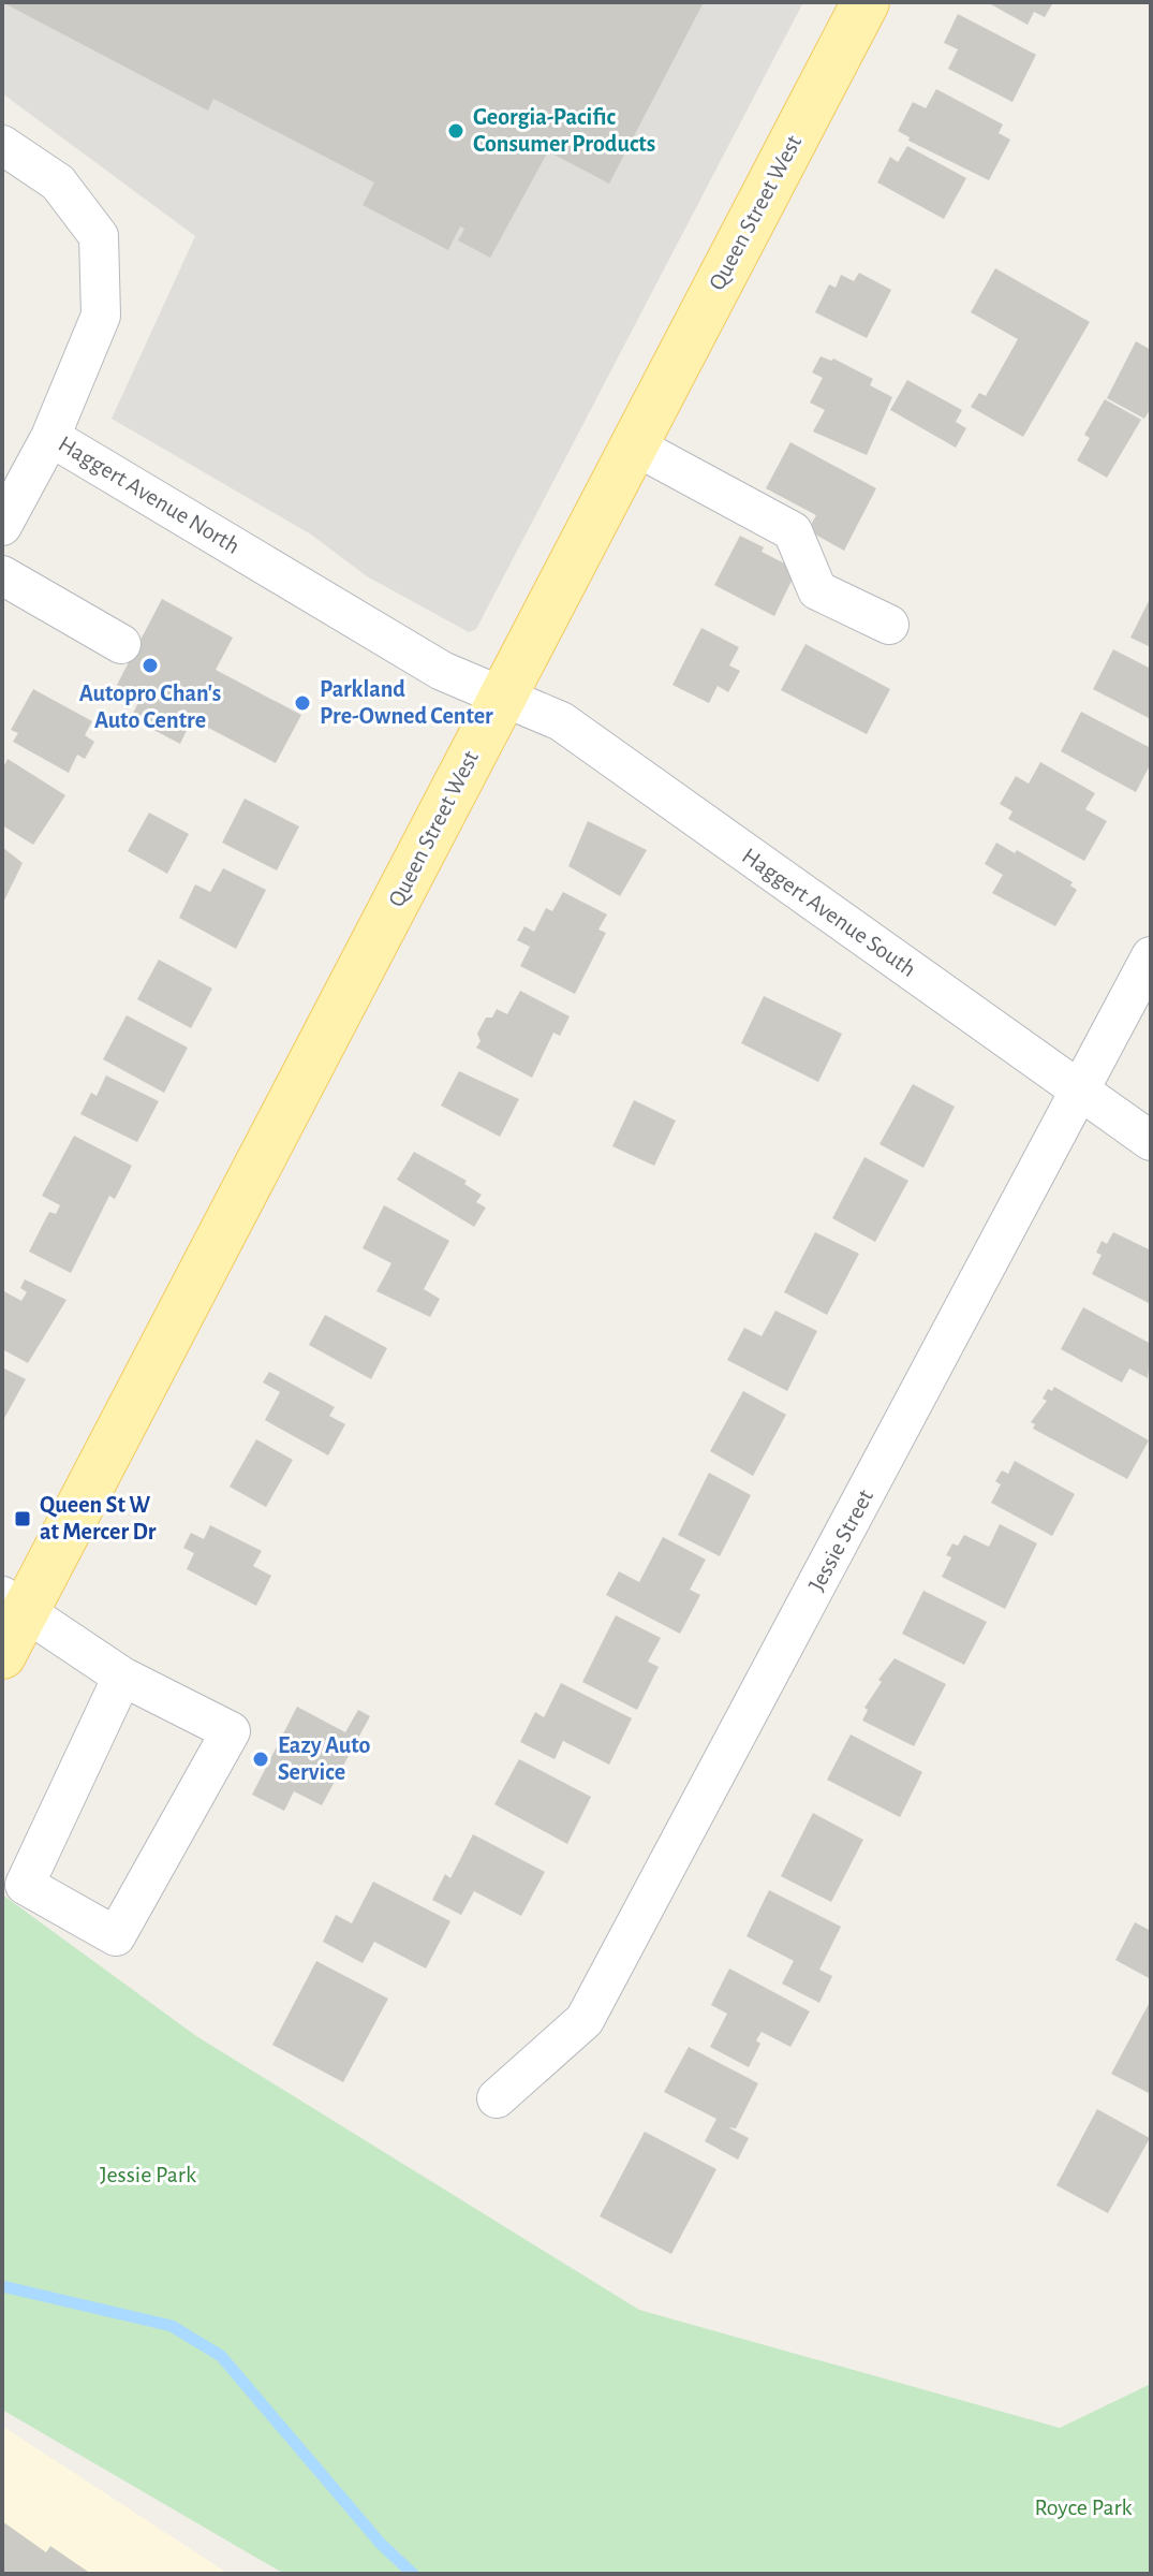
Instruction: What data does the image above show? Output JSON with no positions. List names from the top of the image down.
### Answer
{
  "streets": {
    "main road": ["Queen Street West"],
    "street": ["Haggert Avenue North", "Haggert Avenue South", "Jessie Street"]
  },
  "crossings": [
    ["Queen Street West", "Haggert Avenue North"],
    ["Queen Street West", "Haggert Avenue South"],
    ["Haggert Avenue North", "Haggert Avenue South"],
    ["Haggert Avenue South", "Jessie Street"]
  ],
  "parks": ["Jessie Park", "Royce Park"],
  "places": {
    "other": [
      "Georgia-Pacific Consumer Products",
      "Autopro Chan's Auto Centre",
      "Parkland Pre-Owned Center",
      "Eazy Auto Service"
    ],
    "transit": ["Queen St W at Mercer Dr"]
  }
}
